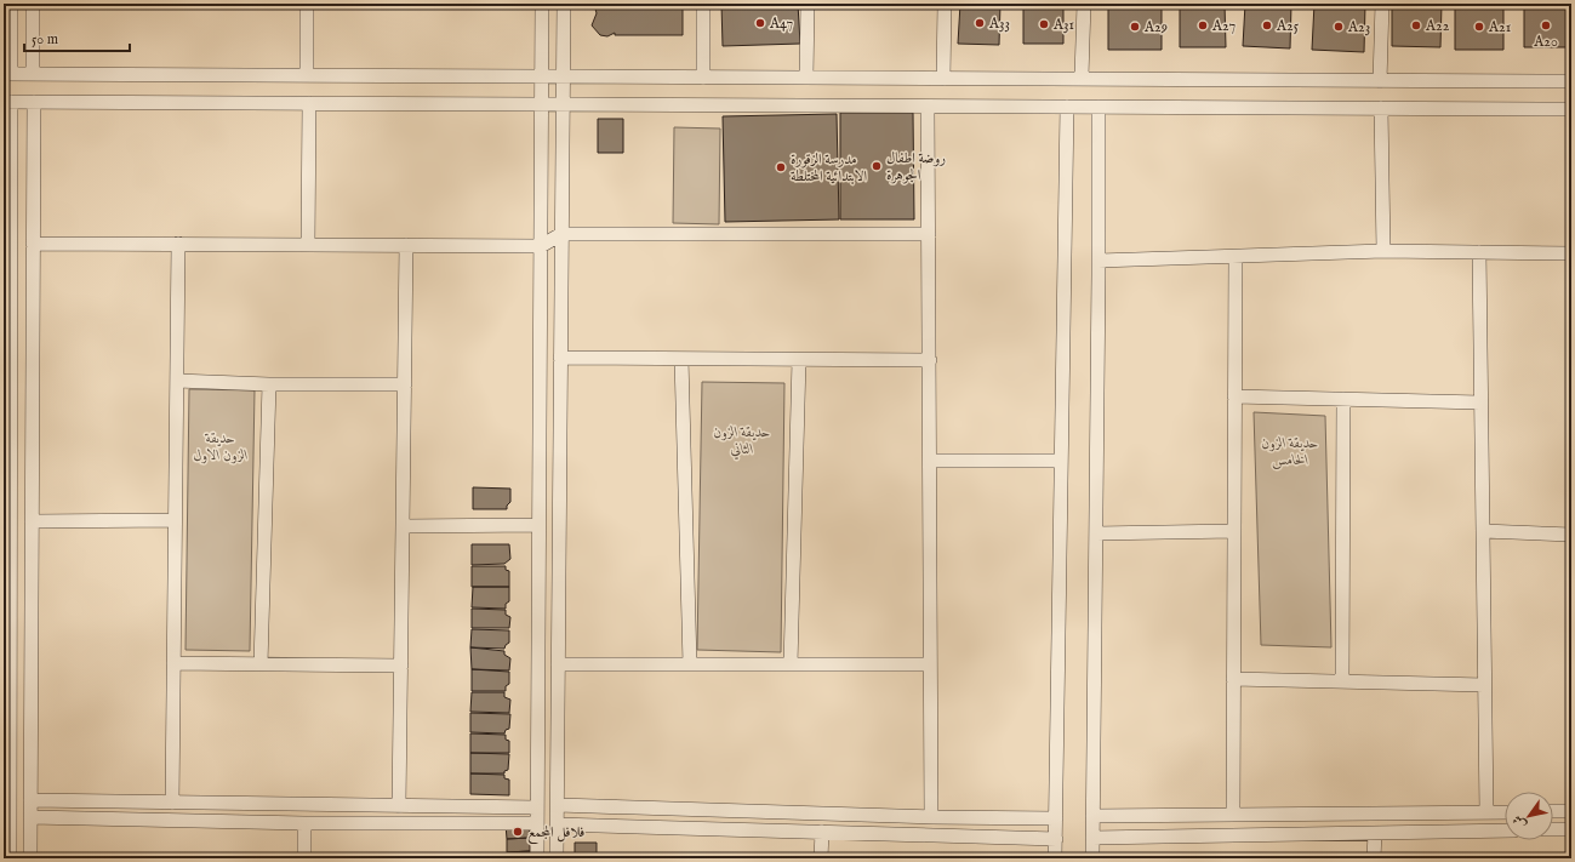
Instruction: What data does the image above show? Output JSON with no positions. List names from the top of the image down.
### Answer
{
  "parks": ["حديقة الزون الثاني", "حديقة الزون الاول", "حديقة الزون الخامس"],
  "places": [
    "A47",
    "A33",
    "A31",
    "A27",
    "A25",
    "A22",
    "A20",
    "A29",
    "A23",
    "A21",
    "روضة اطفال الجوهرة",
    "مدرسة الزقورة الابتدائية المختلطة",
    "فلافل المجمع"
  ],
  "scale_bar": "50 m",
  "north": "bottom left"
}
